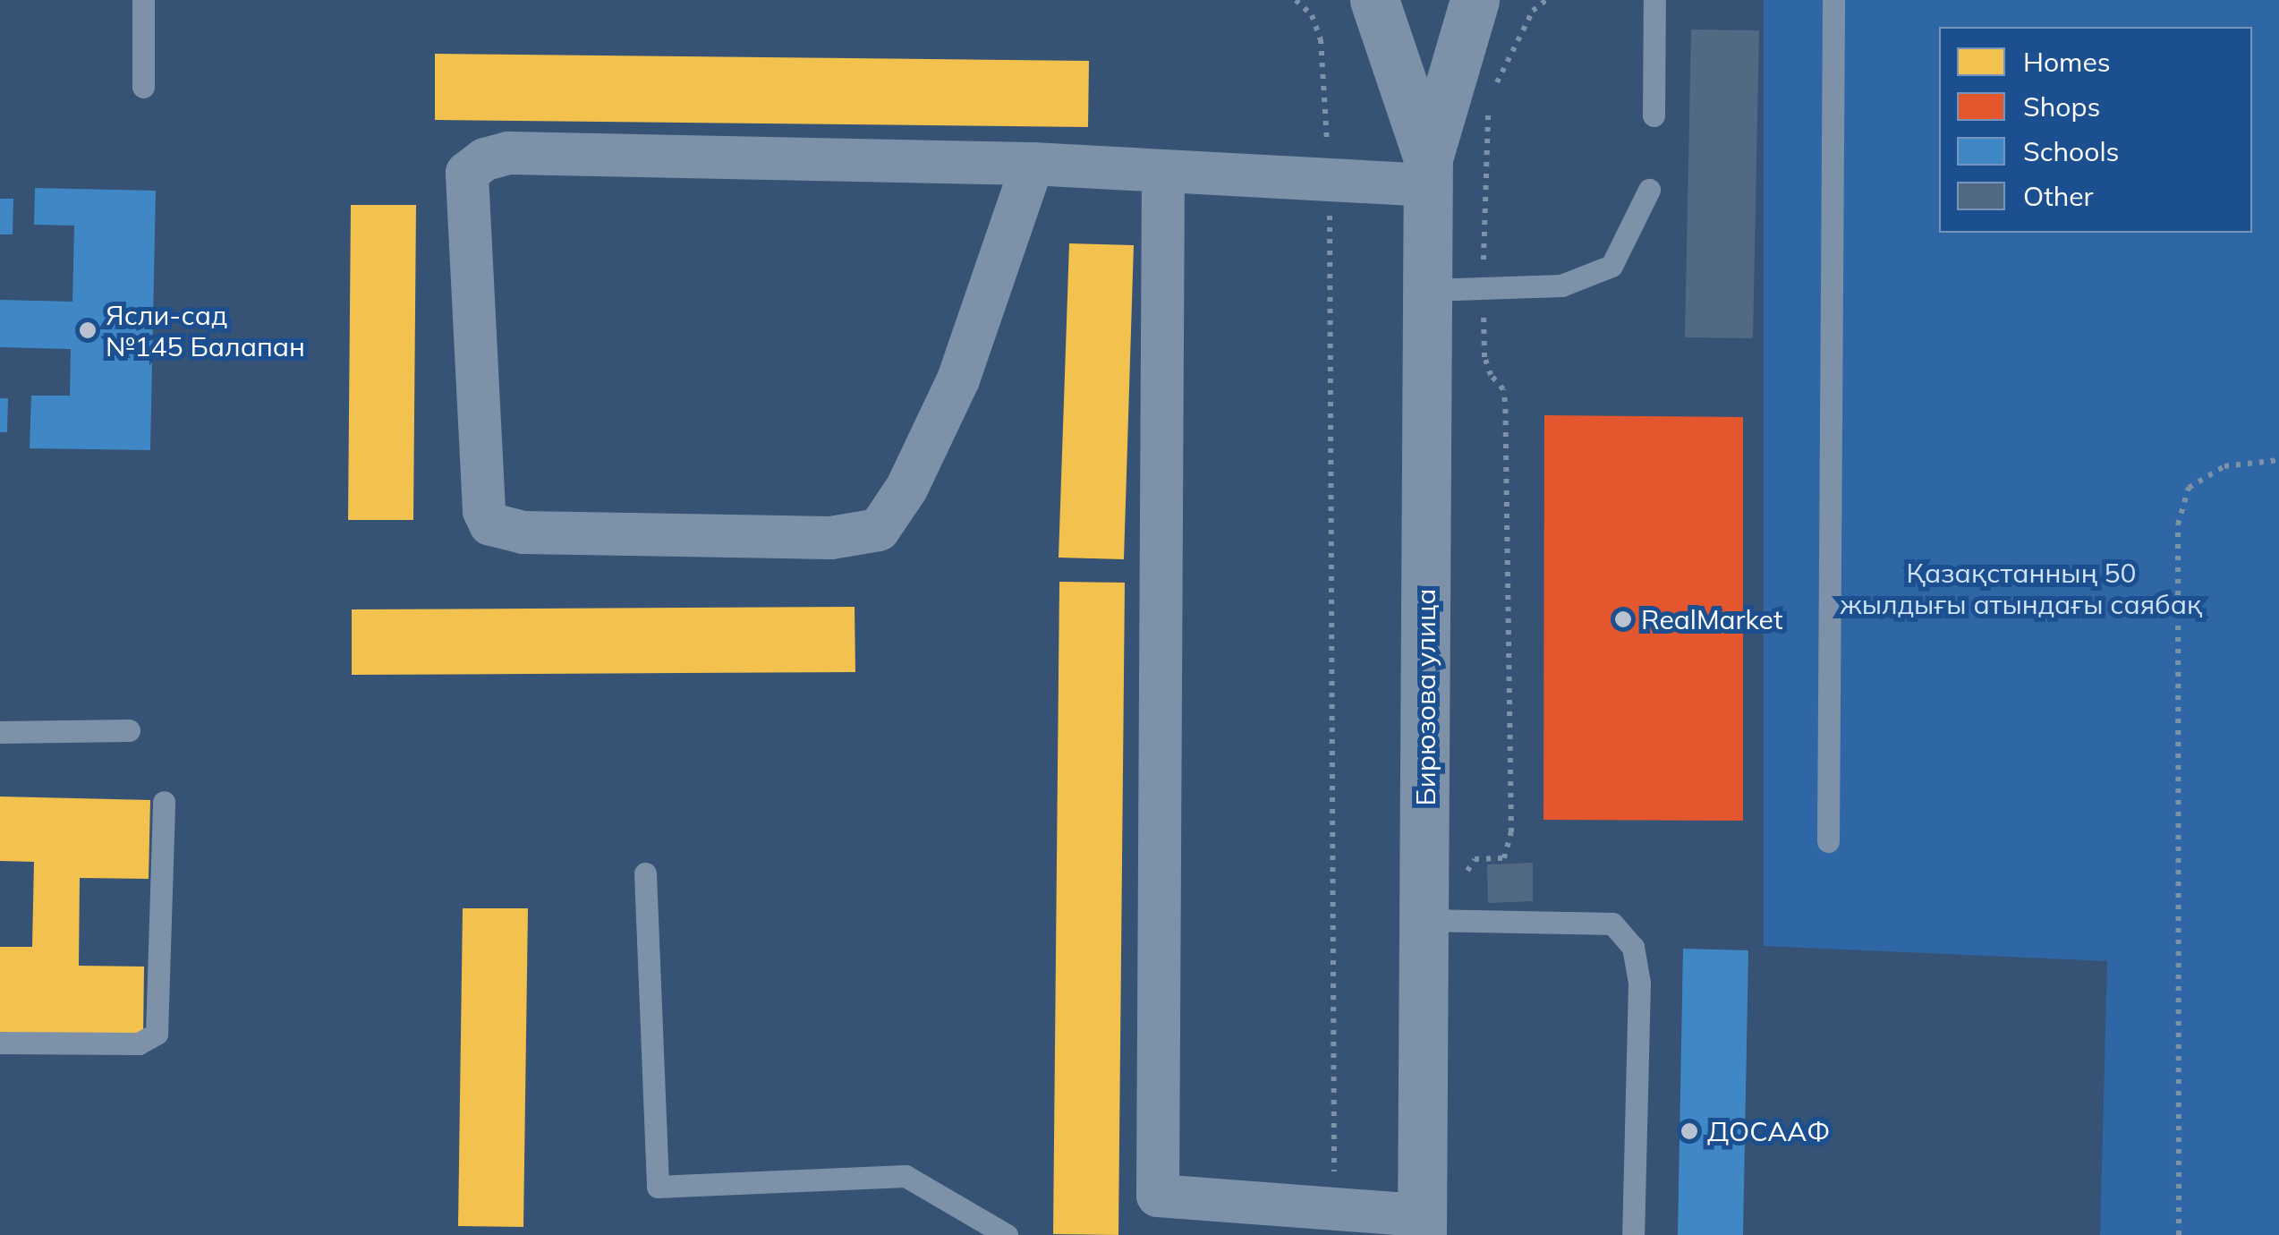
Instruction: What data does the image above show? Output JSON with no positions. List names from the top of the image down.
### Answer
{
  "streets": {
    "street": ["Бирюзова улица"]
  },
  "parks": ["Қазақстанның 50 жылдығы атындағы саябақ"],
  "places": ["Ясли-сад №145 Балапан", "RealMarket", "ДОСААФ"],
  "legend": [
    "Homes",
    "Shops",
    "Schools",
    "Other"
  ]
}
